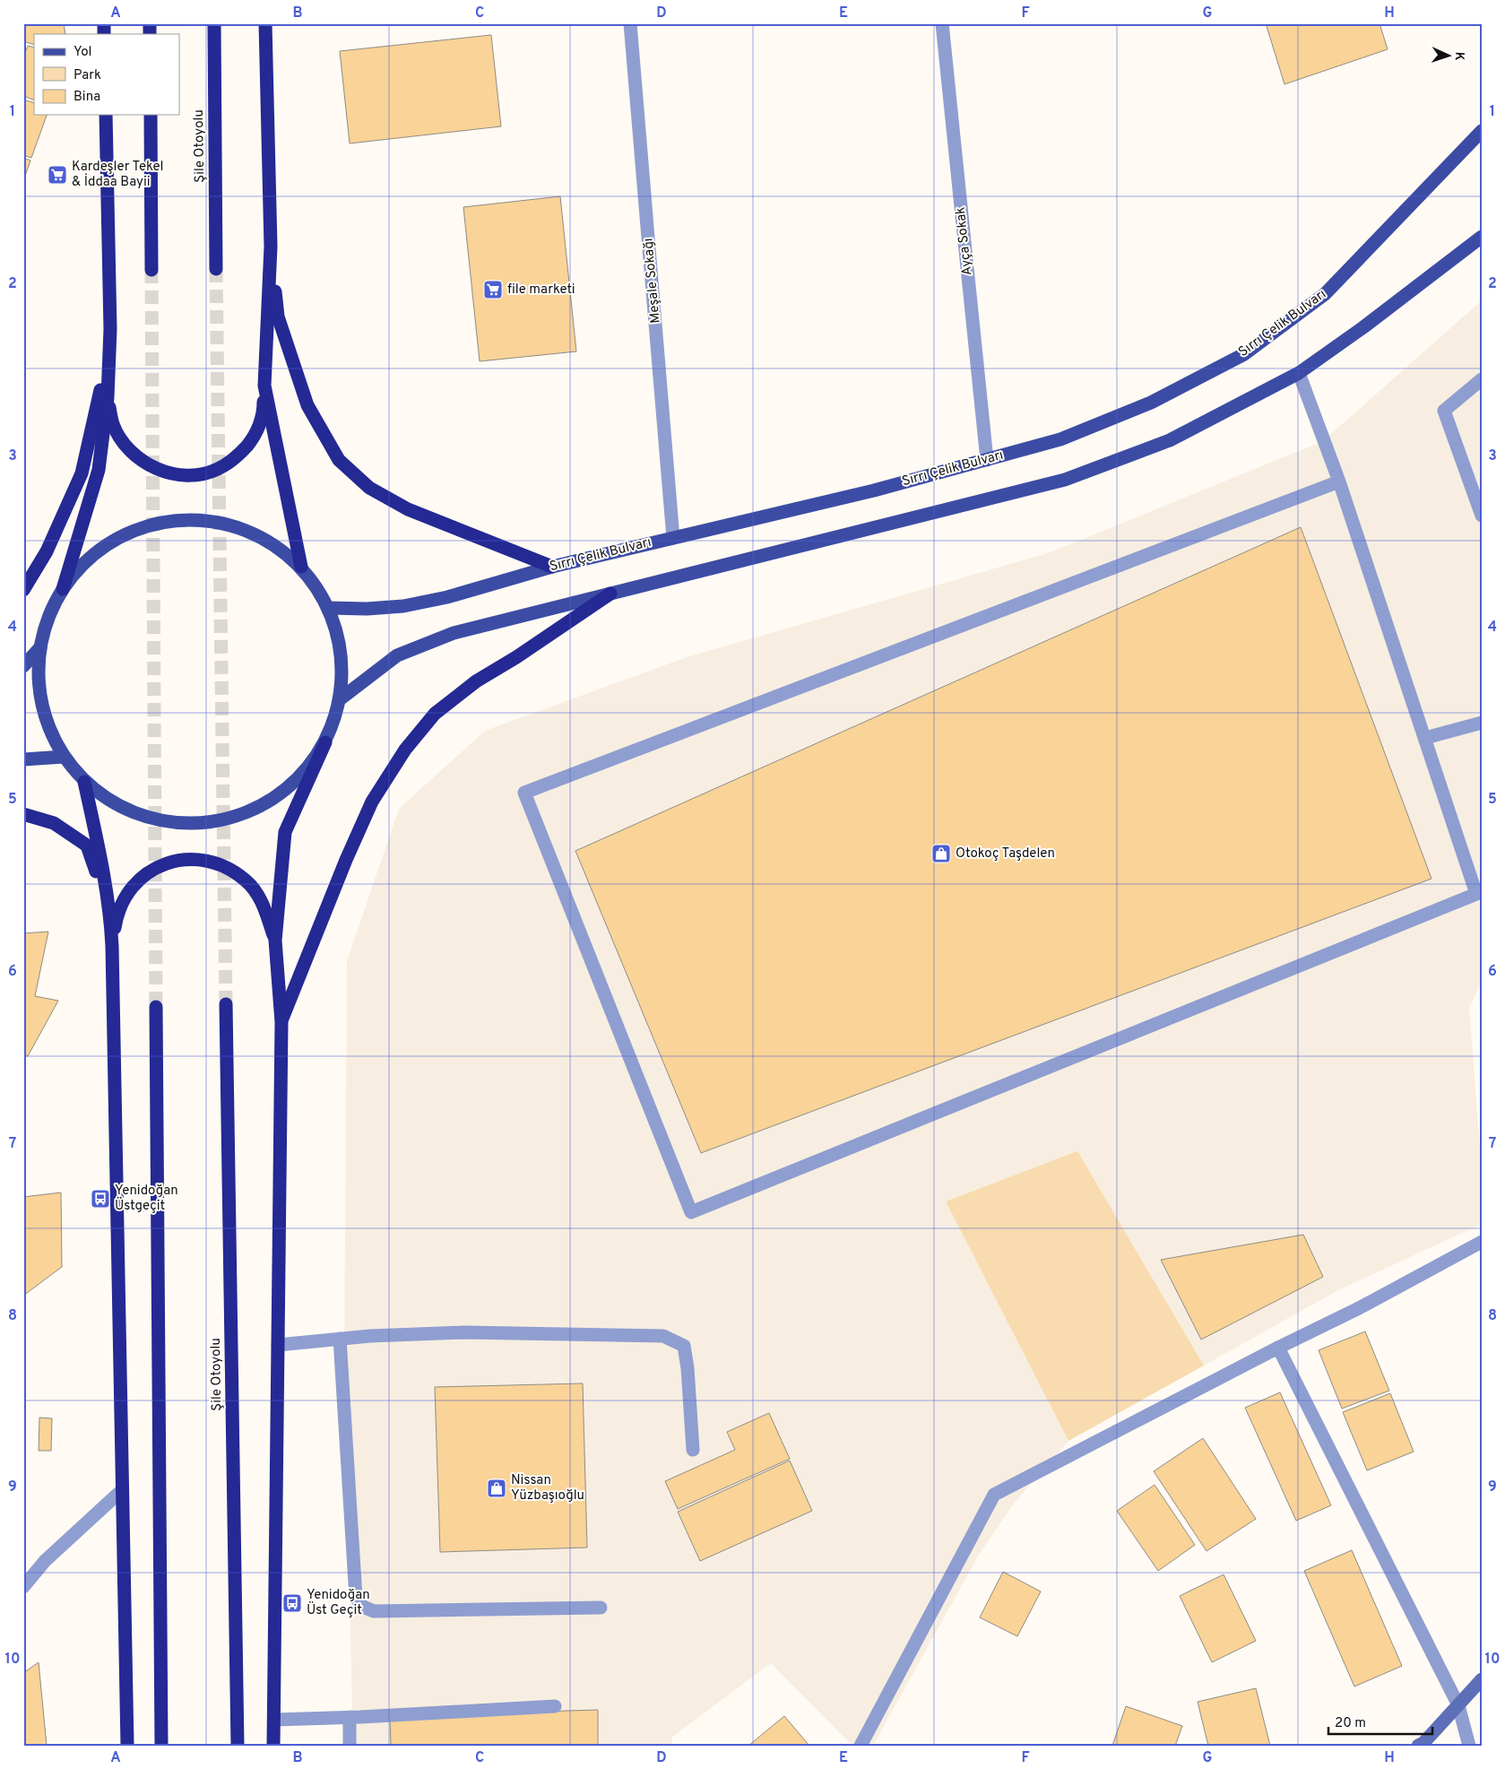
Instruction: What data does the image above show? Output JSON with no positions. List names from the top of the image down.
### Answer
{
  "streets": {
    "highway": ["Şile Otoyolu"],
    "main road": ["Sırrı Çelik Bulvarı"],
    "street": ["Ayça Sokak", "Meşale Sokağı"]
  },
  "crossings": [
    ["Ayça Sokak", "Sırrı Çelik Bulvarı"],
    ["Meşale Sokağı", "Sırrı Çelik Bulvarı"]
  ],
  "places": {
    "supermarket": ["Kardeşler Tekel & İddaa Bayii", "file marketi"],
    "shop": ["Otokoç Taşdelen", "Nissan Yüzbaşıoğlu"],
    "bus stop": ["Yenidoğan Üstgeçit", "Yenidoğan Üst Geçit"]
  },
  "legend": ["Yol", "Park", "Bina"],
  "scale_bar": "20 m",
  "north": "right",
  "grid": {
    "columns": [
      "A",
      "B",
      "C",
      "D",
      "E",
      "F",
      "G",
      "H"
    ],
    "rows": [
      "1",
      "2",
      "3",
      "4",
      "5",
      "6",
      "7",
      "8",
      "9",
      "10"
    ]
  }
}
